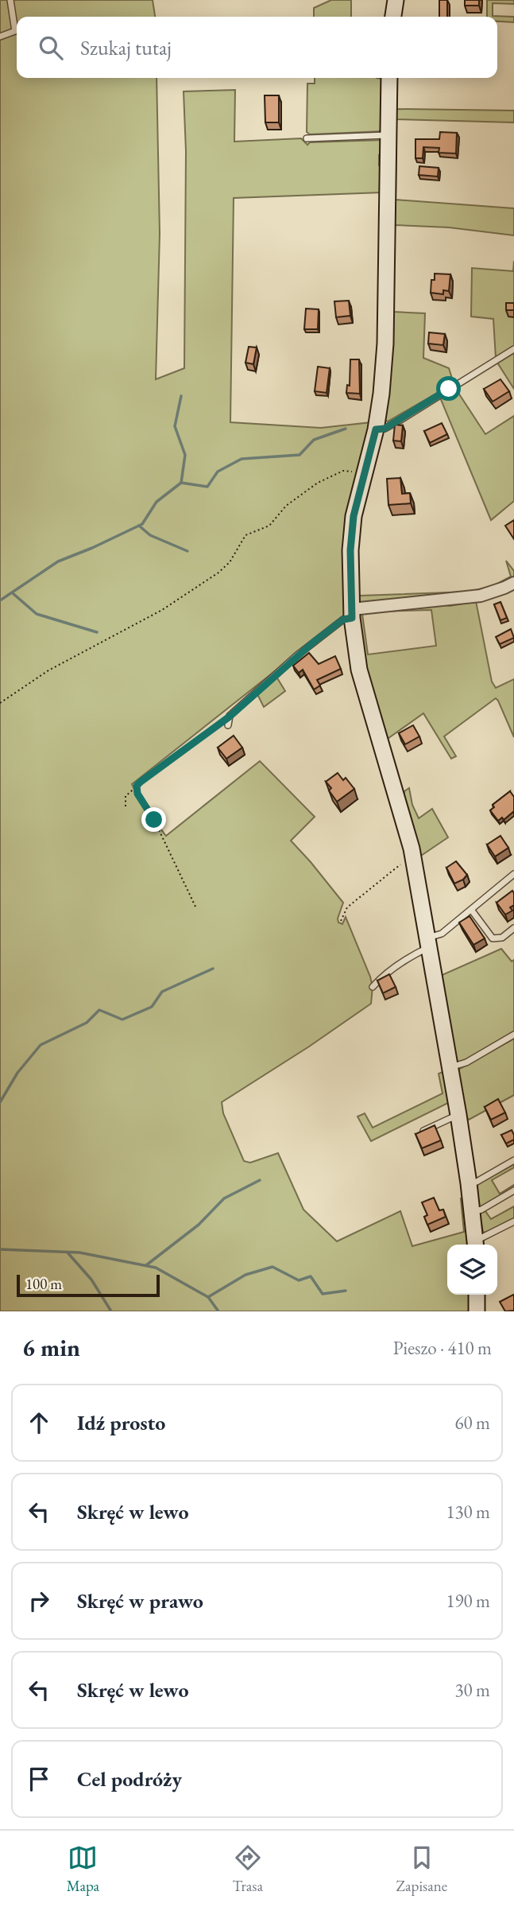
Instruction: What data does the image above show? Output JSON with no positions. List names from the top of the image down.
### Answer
{
  "scale_bar": "100 m",
  "page": {
    "search": "Szukaj tutaj",
    "scale": "100 m",
    "heading": ["6 min", "Pieszo · 410 m"],
    "list": [
      ["Idź prosto", "60 m"],
      ["Skręć w lewo", "130 m"],
      ["Skręć w prawo", "190 m"],
      ["Skręć w lewo", "30 m"],
      "Cel podróży"
    ],
    "nav": ["Mapa", "Trasa", "Zapisane"]
  }
}
